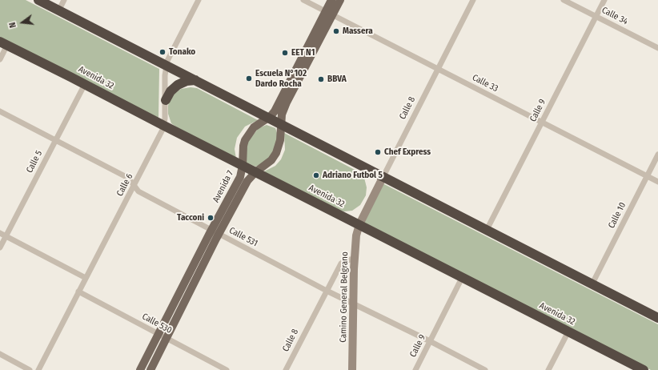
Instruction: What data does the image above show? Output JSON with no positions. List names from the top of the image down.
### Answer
{
  "streets": {
    "highway": ["Avenida 32"],
    "main road": ["Avenida 7"],
    "street": [
      "Calle 34",
      "Calle 33",
      "Calle 8",
      "Calle 9",
      "Calle 5",
      "Calle 6",
      "Calle 10",
      "Calle 531",
      "Camino General Belgrano",
      "Calle 530"
    ]
  },
  "crossings": [
    ["Calle 34", "Calle 9"],
    ["Avenida 32", "Calle 8"],
    ["Avenida 32", "Calle 9"],
    ["Avenida 32", "Calle 5"],
    ["Avenida 32", "Calle 6"],
    ["Avenida 32", "Avenida 7"],
    ["Avenida 32", "Camino General Belgrano"],
    ["Calle 33", "Calle 8"],
    ["Calle 33", "Calle 9"],
    ["Calle 33", "Avenida 7"],
    ["Calle 33", "Calle 10"],
    ["Calle 8", "Calle 531"],
    ["Calle 8", "Camino General Belgrano"],
    ["Calle 9", "Calle 531"],
    ["Calle 5", "Calle 531"],
    ["Calle 6", "Calle 531"],
    ["Calle 6", "Calle 530"],
    ["Avenida 7", "Calle 531"],
    ["Avenida 7", "Calle 530"],
    ["Calle 531", "Camino General Belgrano"]
  ],
  "places": [
    "Massera",
    "Tonako",
    "EET N1",
    "Escuela N°102 Dardo Rocha",
    "BBVA",
    "Chef Express",
    "Adriano Futbol 5",
    "Tacconi"
  ],
  "north": "left"
}
